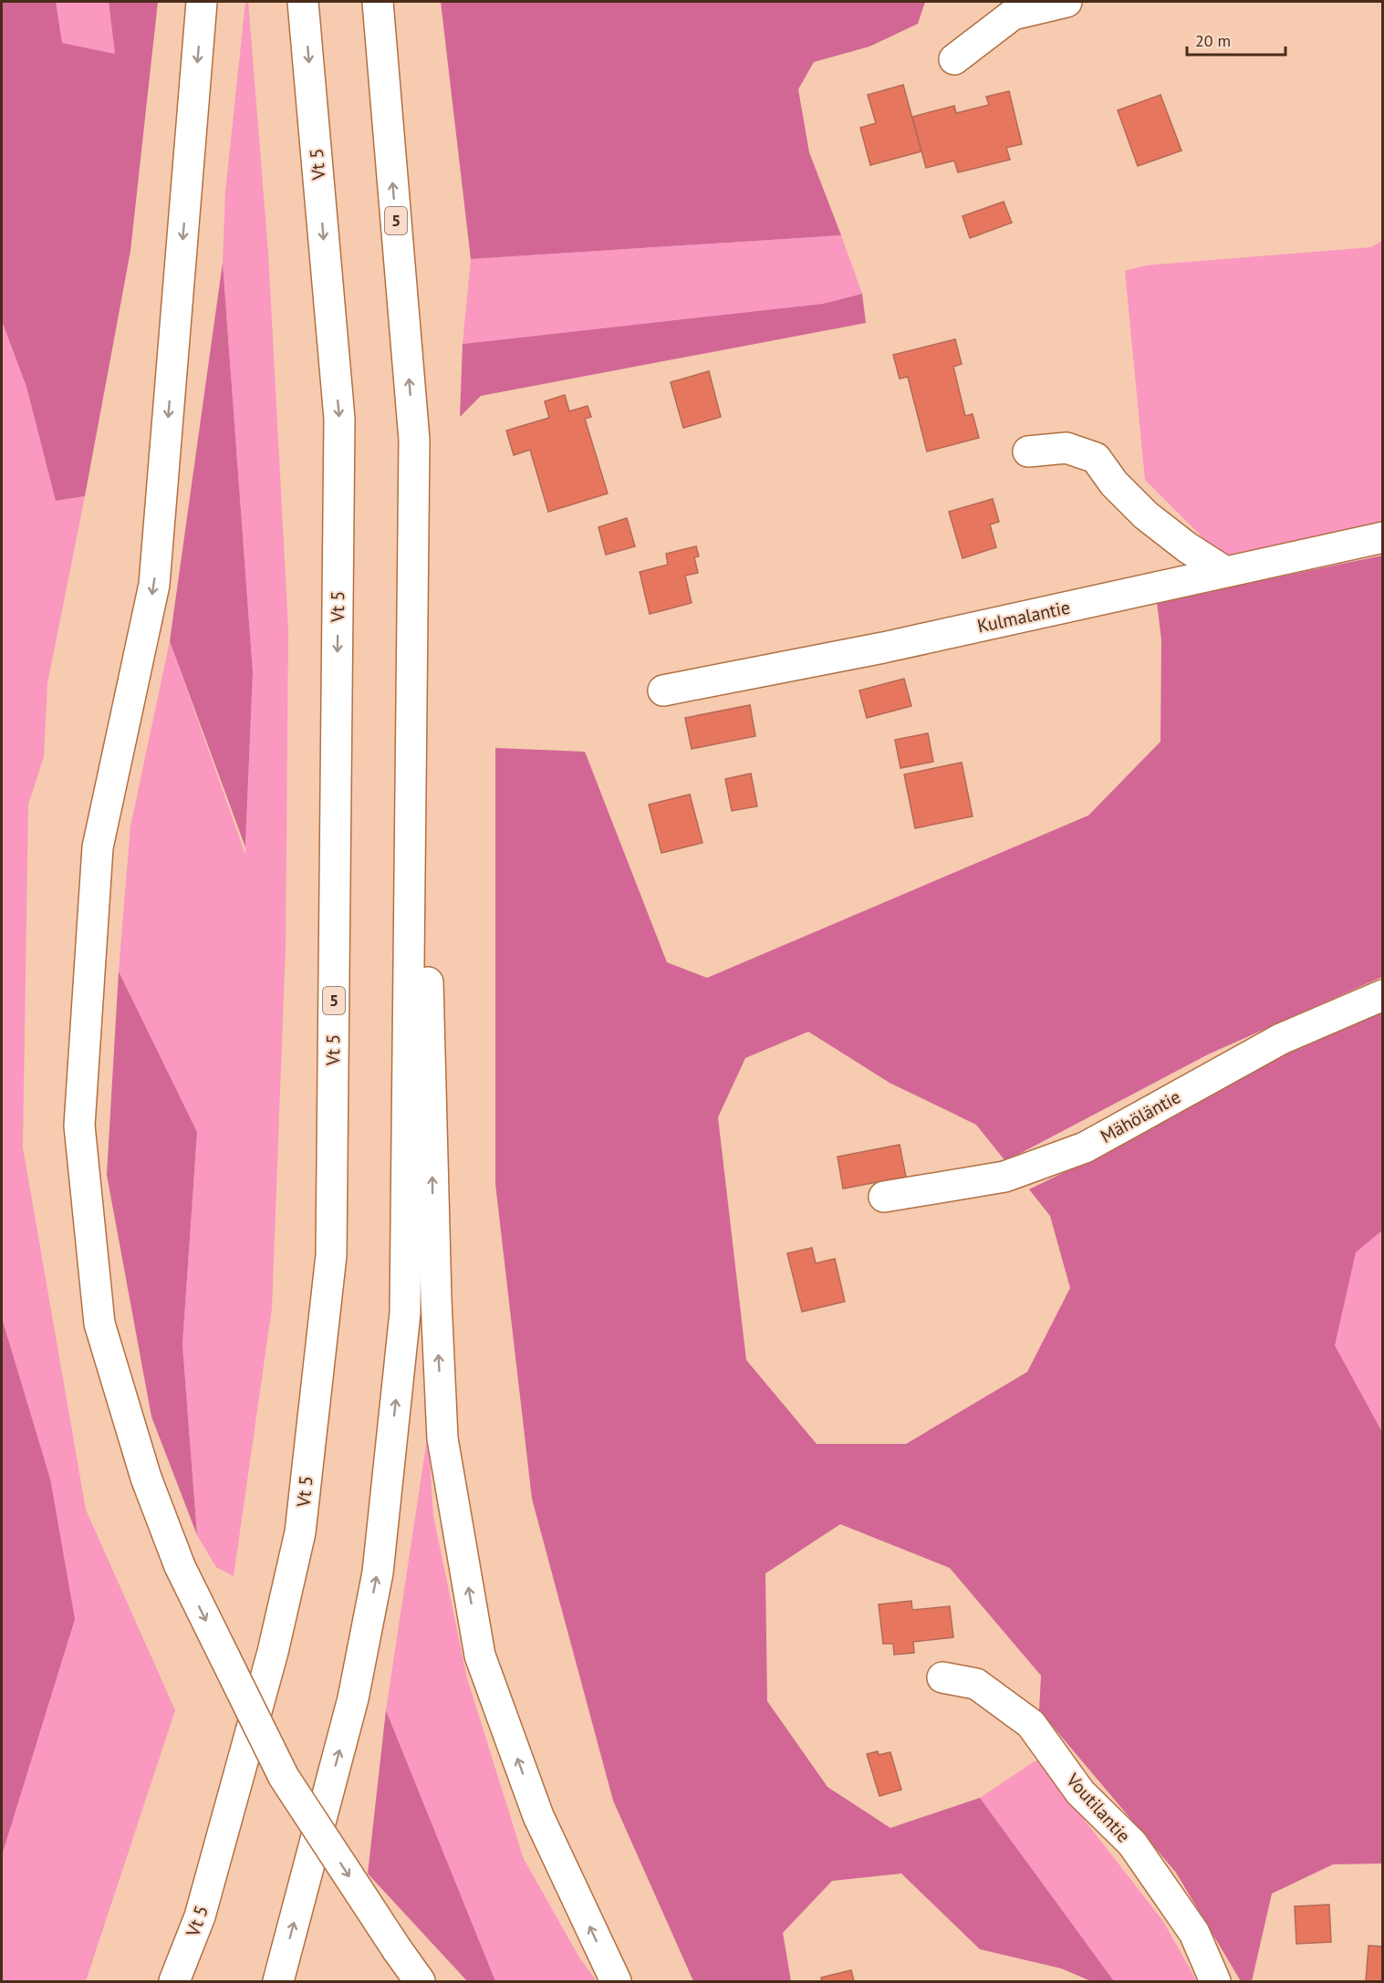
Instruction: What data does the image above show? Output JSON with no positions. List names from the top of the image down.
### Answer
{
  "streets": {
    "main road": [
      "Vt 5",
      "5",
      "Kulmalantie",
      "Mähöläntie",
      "Voutilantie"
    ]
  },
  "scale_bar": "20 m"
}
